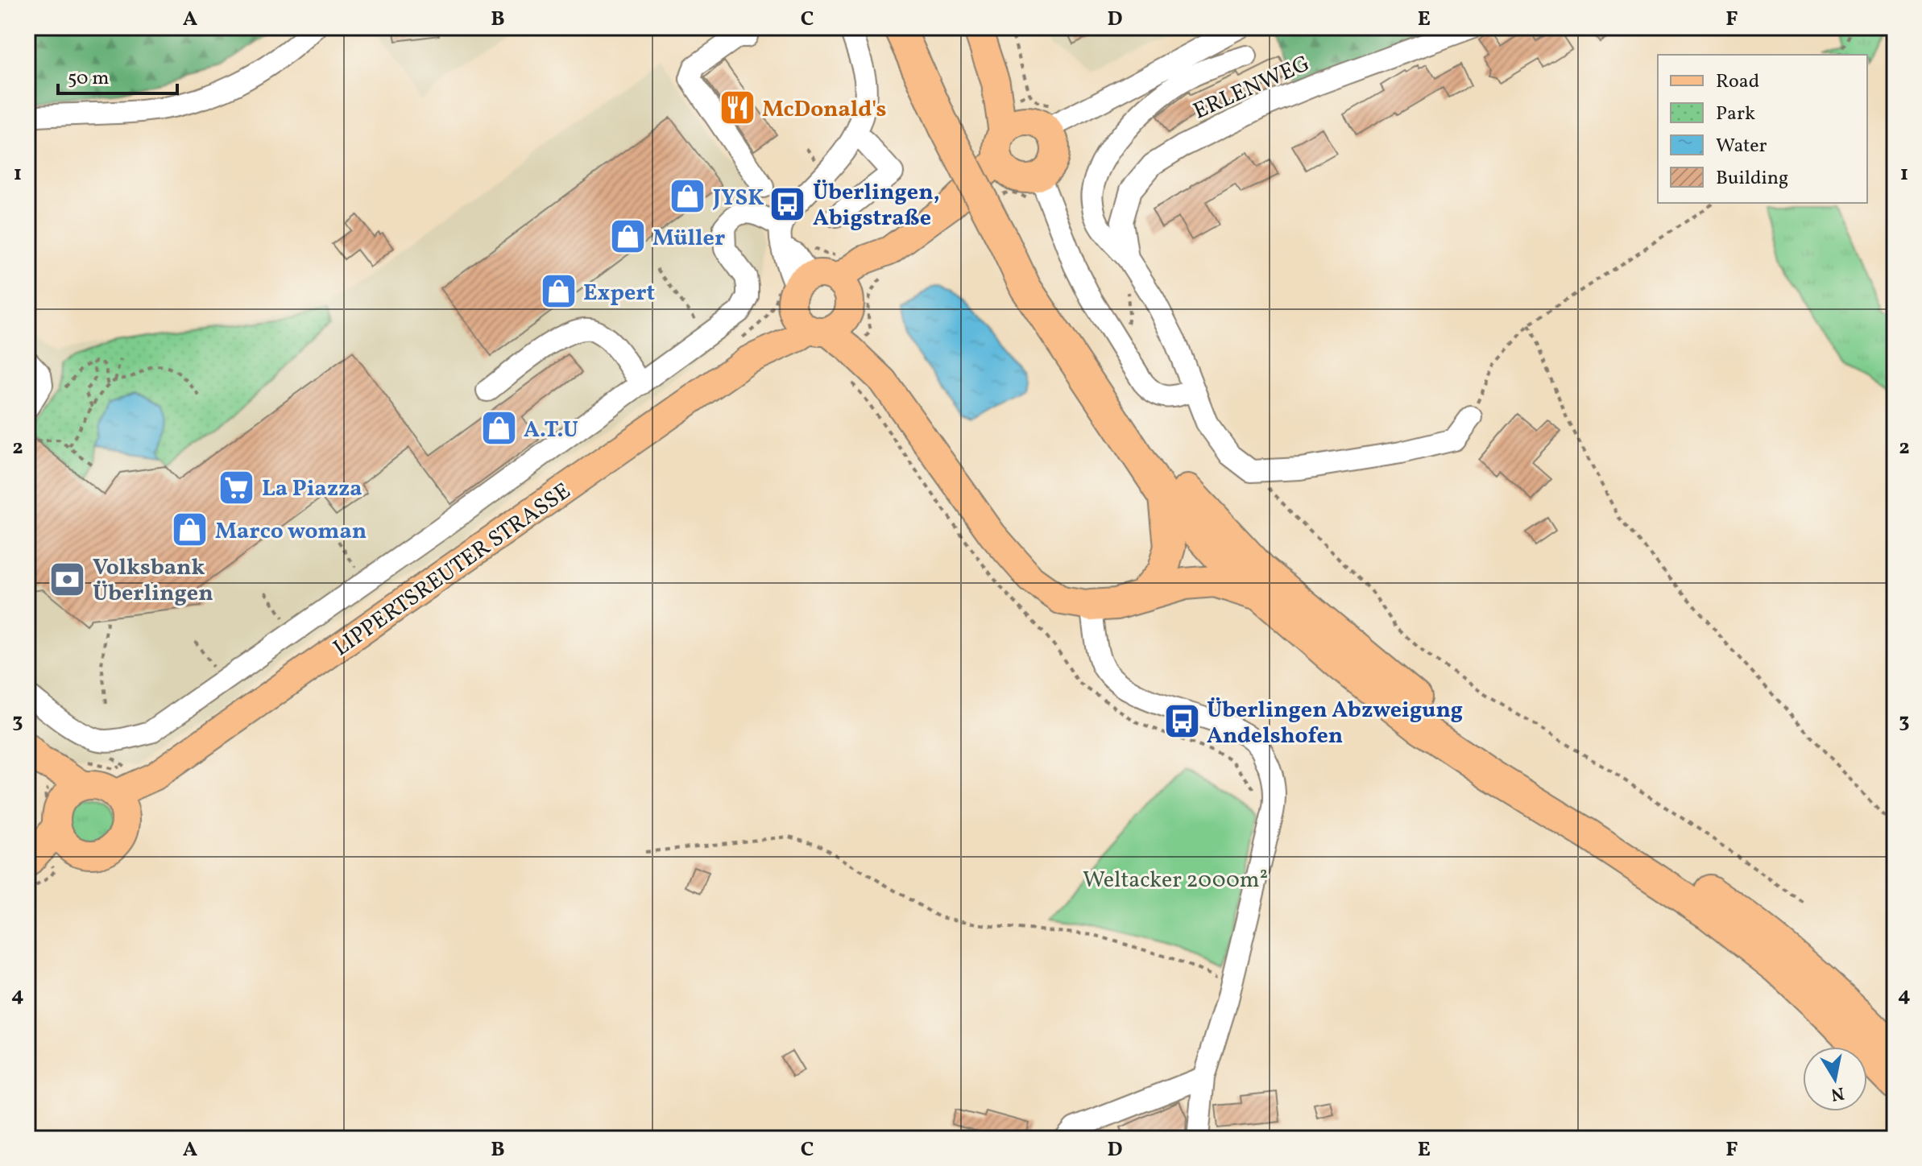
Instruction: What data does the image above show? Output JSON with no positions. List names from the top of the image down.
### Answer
{
  "streets": {
    "main road": ["LIPPERTSREUTER STRASSE"],
    "street": ["ERLENWEG"]
  },
  "parks": ["Weltacker 2000m²"],
  "places": {
    "restaurant": ["McDonald's"],
    "shop": [
      "JYSK",
      "Müller",
      "Expert",
      "A.T.U",
      "Marco woman"
    ],
    "bus stop": ["Überlingen, Abigstraße", "Überlingen Abzweigung Andelshofen"],
    "supermarket": ["La Piazza"],
    "bank": ["Volksbank Überlingen"]
  },
  "legend": [
    "Road",
    "Park",
    "Water",
    "Building"
  ],
  "scale_bar": "50 m",
  "north": "bottom",
  "grid": {
    "columns": [
      "A",
      "B",
      "C",
      "D",
      "E",
      "F"
    ],
    "rows": [
      "1",
      "2",
      "3",
      "4"
    ]
  }
}
